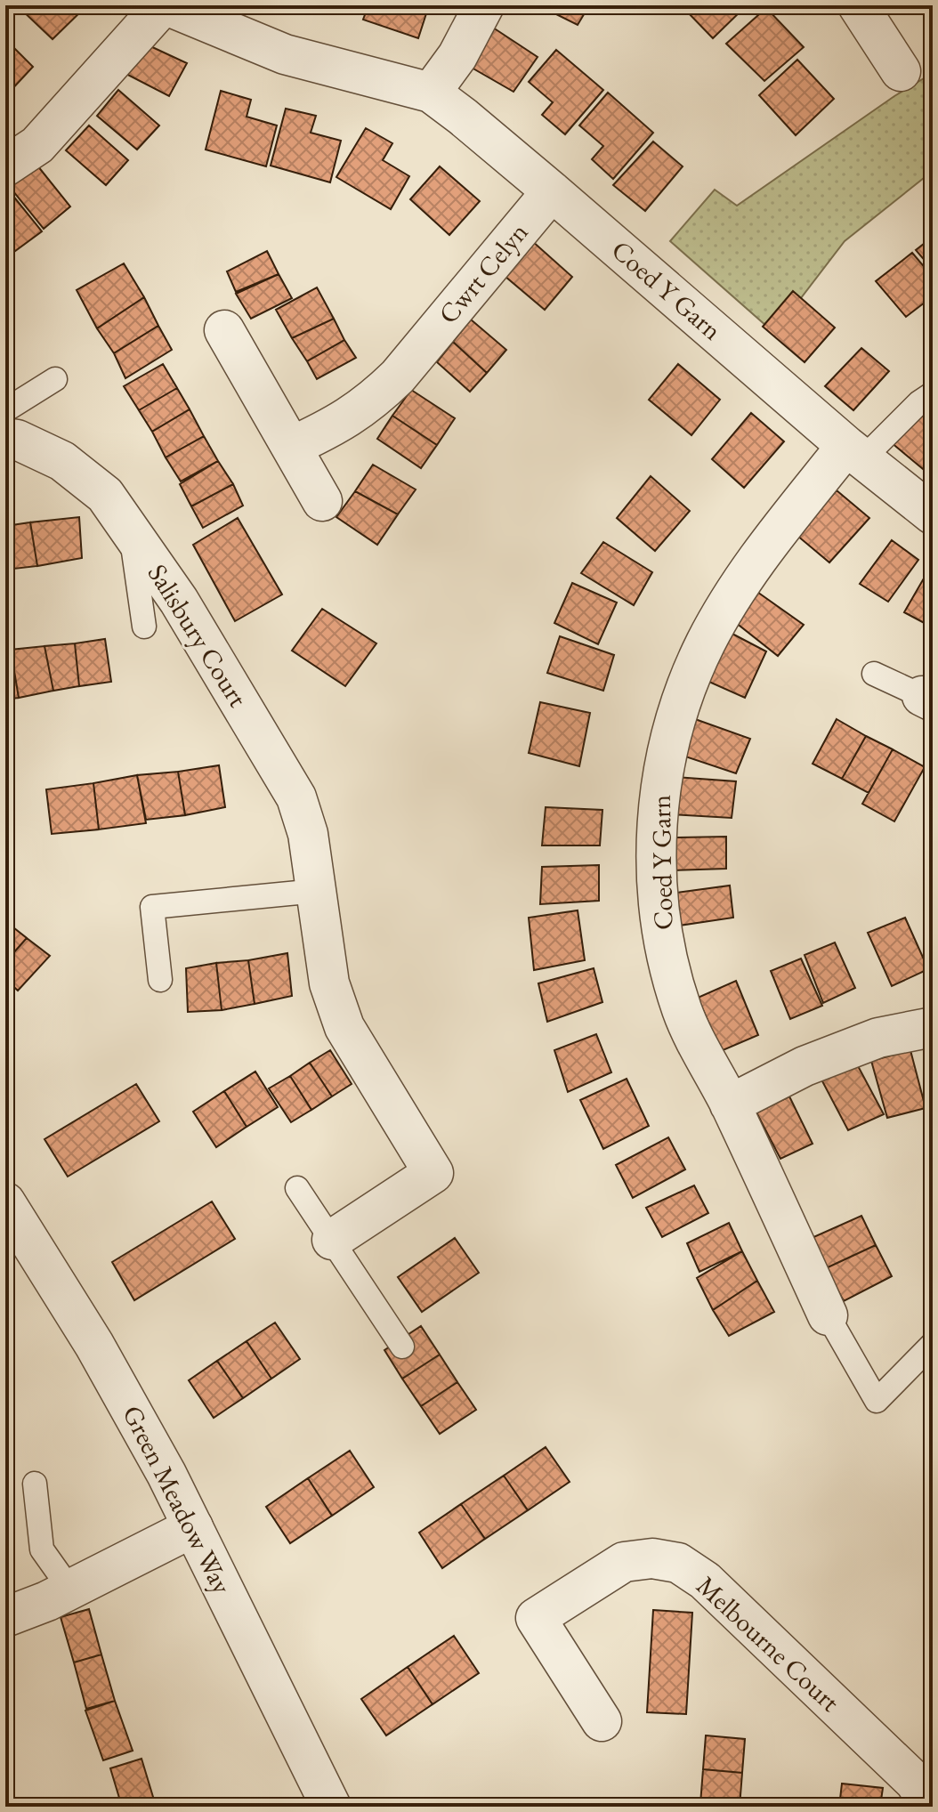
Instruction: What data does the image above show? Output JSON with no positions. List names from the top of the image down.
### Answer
{
  "streets": {
    "street": [
      "Cwrt Celyn",
      "Coed Y Garn",
      "Salisbury Court",
      "Green Meadow Way",
      "Melbourne Court"
    ]
  },
  "crossings": [
    ["Cwrt Celyn", "Coed Y Garn"]
  ]
}
